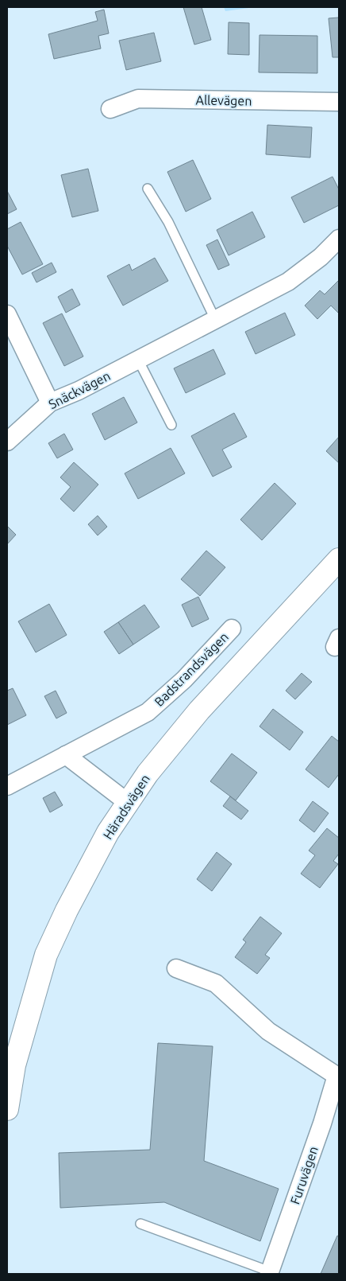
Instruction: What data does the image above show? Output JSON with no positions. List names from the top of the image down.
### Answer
{
  "streets": {
    "street": [
      "Allevägen",
      "Snäckvägen",
      "Badstrandsvägen",
      "Häradsvägen",
      "Furuvägen"
    ]
  }
}
